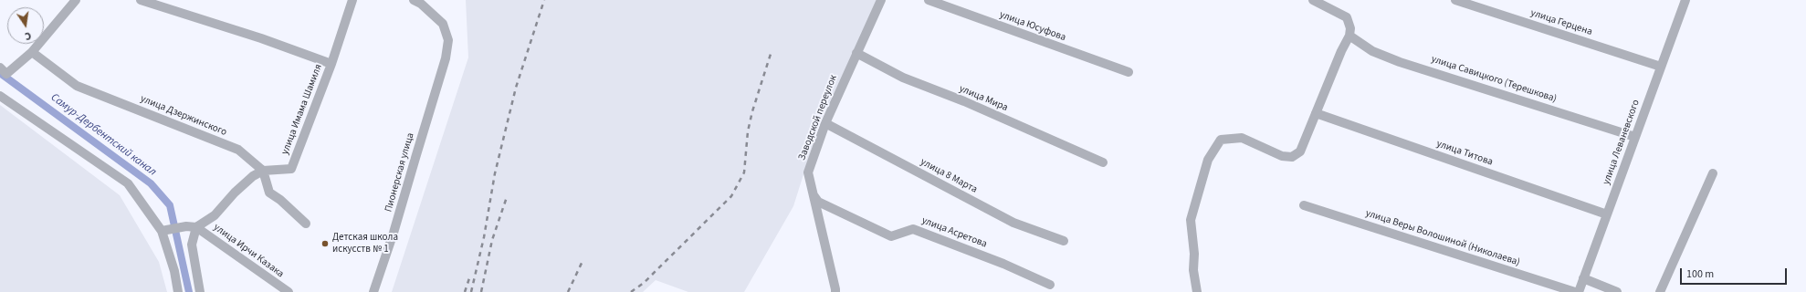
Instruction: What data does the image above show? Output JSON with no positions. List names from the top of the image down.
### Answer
{
  "streets": {
    "street": [
      "улица Герцена",
      "улица Юсуфова",
      "улица Савицкого (Терешкова)",
      "улица Мира",
      "улица Имама Шамиля",
      "улица Дзержинского",
      "Заводской переулок",
      "улица Леваневского",
      "улица Титова",
      "Пионерская улица",
      "улица 8 Марта",
      "улица Асретова",
      "улица Веры Волошиной (Николаева)",
      "улица Ирчи Казака"
    ]
  },
  "crossings": [
    ["улица Герцена", "улица Леваневского"],
    ["улица Савицкого (Терешкова)", "улица Леваневского"],
    ["улица Мира", "Заводской переулок"],
    ["улица Имама Шамиля", "улица Дзержинского"],
    ["улица Имама Шамиля", "улица Ирчи Казака"],
    ["Заводской переулок", "улица 8 Марта"],
    ["Заводской переулок", "улица Асретова"],
    ["улица Леваневского", "улица Титова"]
  ],
  "water": ["Самур-Дербентский канал"],
  "places": ["Детская школа искусств № 1"],
  "scale_bar": "100 m",
  "north": "bottom"
}
